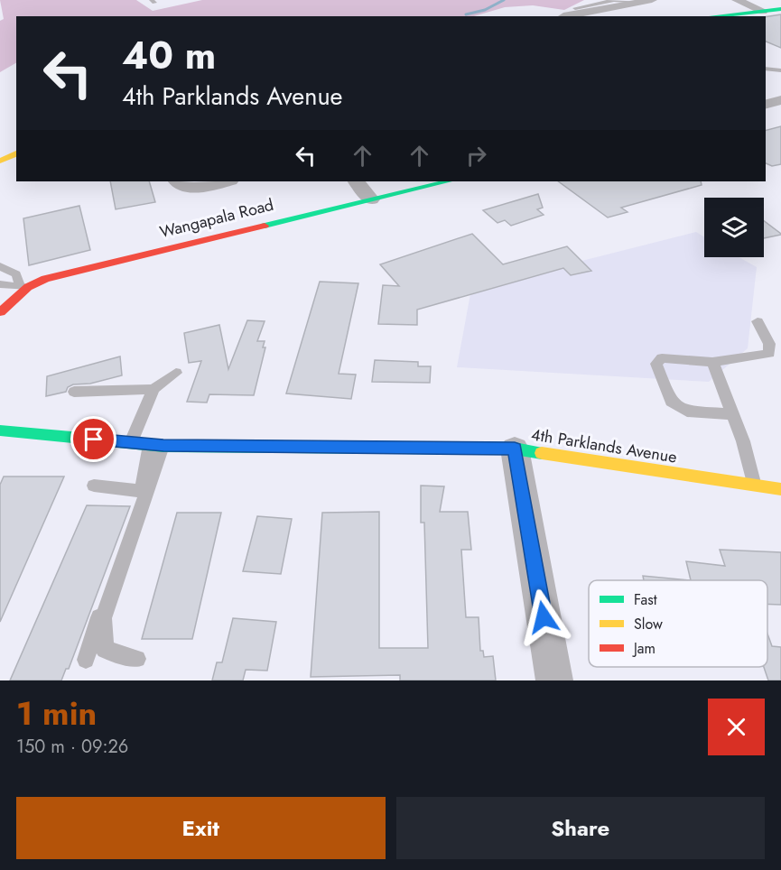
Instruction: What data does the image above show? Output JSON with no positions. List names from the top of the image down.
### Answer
{
  "streets": {
    "street": ["Wangapala Road", "4th Parklands Avenue"]
  },
  "legend": ["Fast", "Slow", "Jam"],
  "page": {
    "turn": ["40 m", "4th Parklands Avenue"],
    "heading": ["1 min", "150 m · 09:26"],
    "buttons": ["Exit", "Share"]
  }
}
